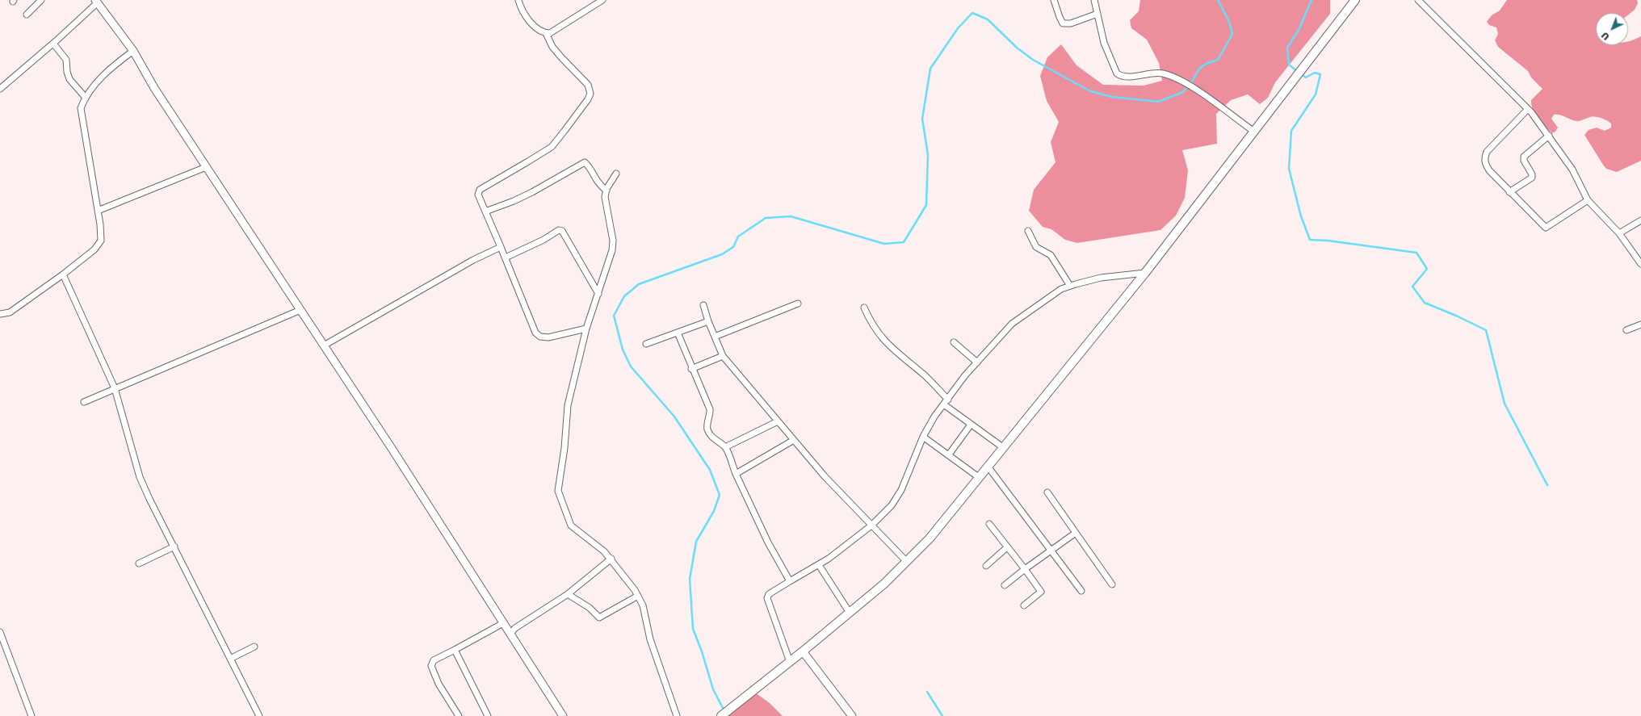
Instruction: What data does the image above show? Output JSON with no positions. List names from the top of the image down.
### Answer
{
  "north": "bottom left"
}
